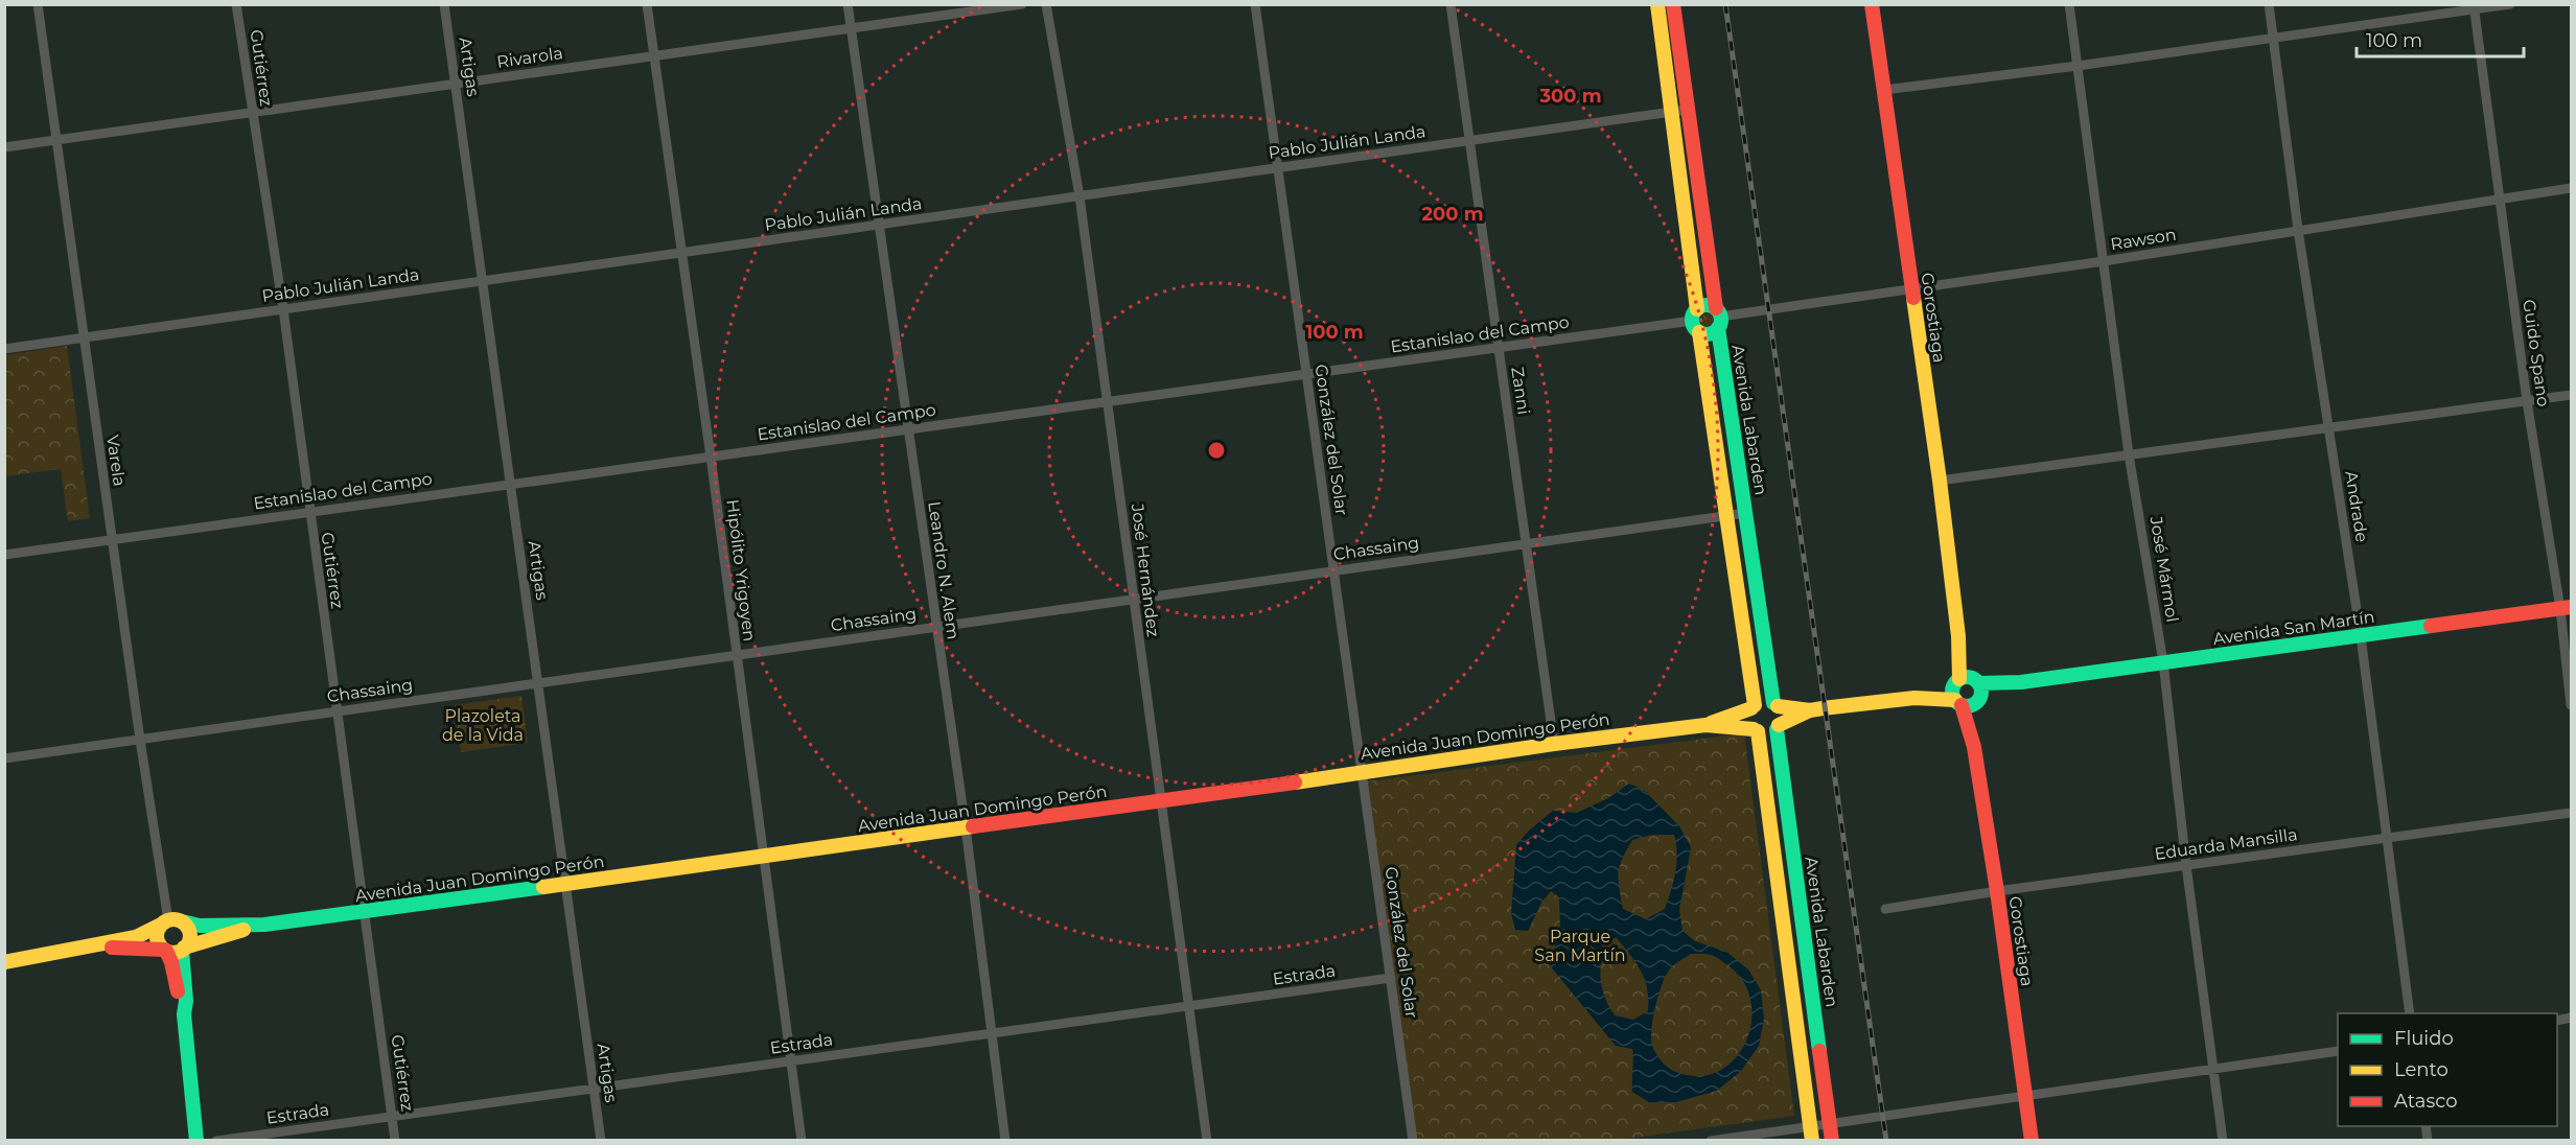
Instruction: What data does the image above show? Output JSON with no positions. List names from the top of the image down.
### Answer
{
  "streets": {
    "main road": [
      "Gorostiaga",
      "Avenida Labarden",
      "Avenida San Martín",
      "Avenida Juan Domingo Perón"
    ],
    "street": [
      "Rivarola",
      "Artigas",
      "Gutiérrez",
      "Pablo Julián Landa",
      "Rawson",
      "Estanislao del Campo",
      "Guido Spano",
      "Zanni",
      "González del Solar",
      "Varela",
      "Andrade",
      "Chassaing",
      "José Mármol",
      "Hipólito Yrigoyen",
      "Leandro N. Alem",
      "José Hernández",
      "Eduarda Mansilla",
      "Estrada"
    ]
  },
  "crossings": [
    ["Rivarola", "Artigas"],
    ["Rivarola", "Gutiérrez"],
    ["Rivarola", "Varela"],
    ["Rivarola", "Hipólito Yrigoyen"],
    ["Rivarola", "Leandro N. Alem"],
    ["Artigas", "Pablo Julián Landa"],
    ["Artigas", "Estanislao del Campo"],
    ["Artigas", "Chassaing"],
    ["Artigas", "Avenida Juan Domingo Perón"],
    ["Artigas", "Estrada"],
    ["Gutiérrez", "Pablo Julián Landa"],
    ["Gutiérrez", "Estanislao del Campo"],
    ["Gutiérrez", "Chassaing"],
    ["Gutiérrez", "Avenida Juan Domingo Perón"],
    ["Gutiérrez", "Estrada"],
    ["Pablo Julián Landa", "Zanni"],
    ["Pablo Julián Landa", "Avenida Labarden"],
    ["Pablo Julián Landa", "González del Solar"],
    ["Pablo Julián Landa", "Varela"],
    ["Pablo Julián Landa", "Hipólito Yrigoyen"],
    ["Pablo Julián Landa", "Leandro N. Alem"],
    ["Pablo Julián Landa", "José Hernández"],
    ["Rawson", "Gorostiaga"],
    ["Rawson", "Guido Spano"],
    ["Rawson", "Avenida Labarden"],
    ["Rawson", "Andrade"],
    ["Rawson", "José Mármol"],
    ["Gorostiaga", "Avenida San Martín"],
    ["Gorostiaga", "Eduarda Mansilla"],
    ["Estanislao del Campo", "Zanni"],
    ["Estanislao del Campo", "Avenida Labarden"],
    ["Estanislao del Campo", "González del Solar"],
    ["Estanislao del Campo", "Varela"],
    ["Estanislao del Campo", "Hipólito Yrigoyen"],
    ["Estanislao del Campo", "Leandro N. Alem"],
    ["Estanislao del Campo", "José Hernández"],
    ["Guido Spano", "Avenida San Martín"],
    ["Zanni", "Chassaing"],
    ["Zanni", "Avenida Juan Domingo Perón"],
    ["Avenida Labarden", "Chassaing"],
    ["Avenida Labarden", "Avenida San Martín"],
    ["Avenida Labarden", "Avenida Juan Domingo Perón"],
    ["González del Solar", "Chassaing"],
    ["González del Solar", "Avenida Juan Domingo Perón"],
    ["González del Solar", "Estrada"],
    ["Varela", "Chassaing"],
    ["Varela", "Avenida Juan Domingo Perón"],
    ["Andrade", "Avenida San Martín"],
    ["Andrade", "Eduarda Mansilla"],
    ["Chassaing", "Hipólito Yrigoyen"],
    ["Chassaing", "Leandro N. Alem"],
    ["Chassaing", "José Hernández"],
    ["José Mármol", "Avenida San Martín"],
    ["José Mármol", "Eduarda Mansilla"],
    ["Hipólito Yrigoyen", "Avenida Juan Domingo Perón"],
    ["Hipólito Yrigoyen", "Estrada"],
    ["Leandro N. Alem", "Avenida Juan Domingo Perón"],
    ["Leandro N. Alem", "Estrada"],
    ["José Hernández", "Avenida Juan Domingo Perón"],
    ["José Hernández", "Estrada"],
    ["Avenida San Martín", "Avenida Juan Domingo Perón"]
  ],
  "parks": ["Plazoleta de la Vida", "Parque San Martín"],
  "legend": ["Fluido", "Lento", "Atasco"],
  "scale_bar": "100 m",
  "rings": ["300 m", "200 m", "100 m"]
}
